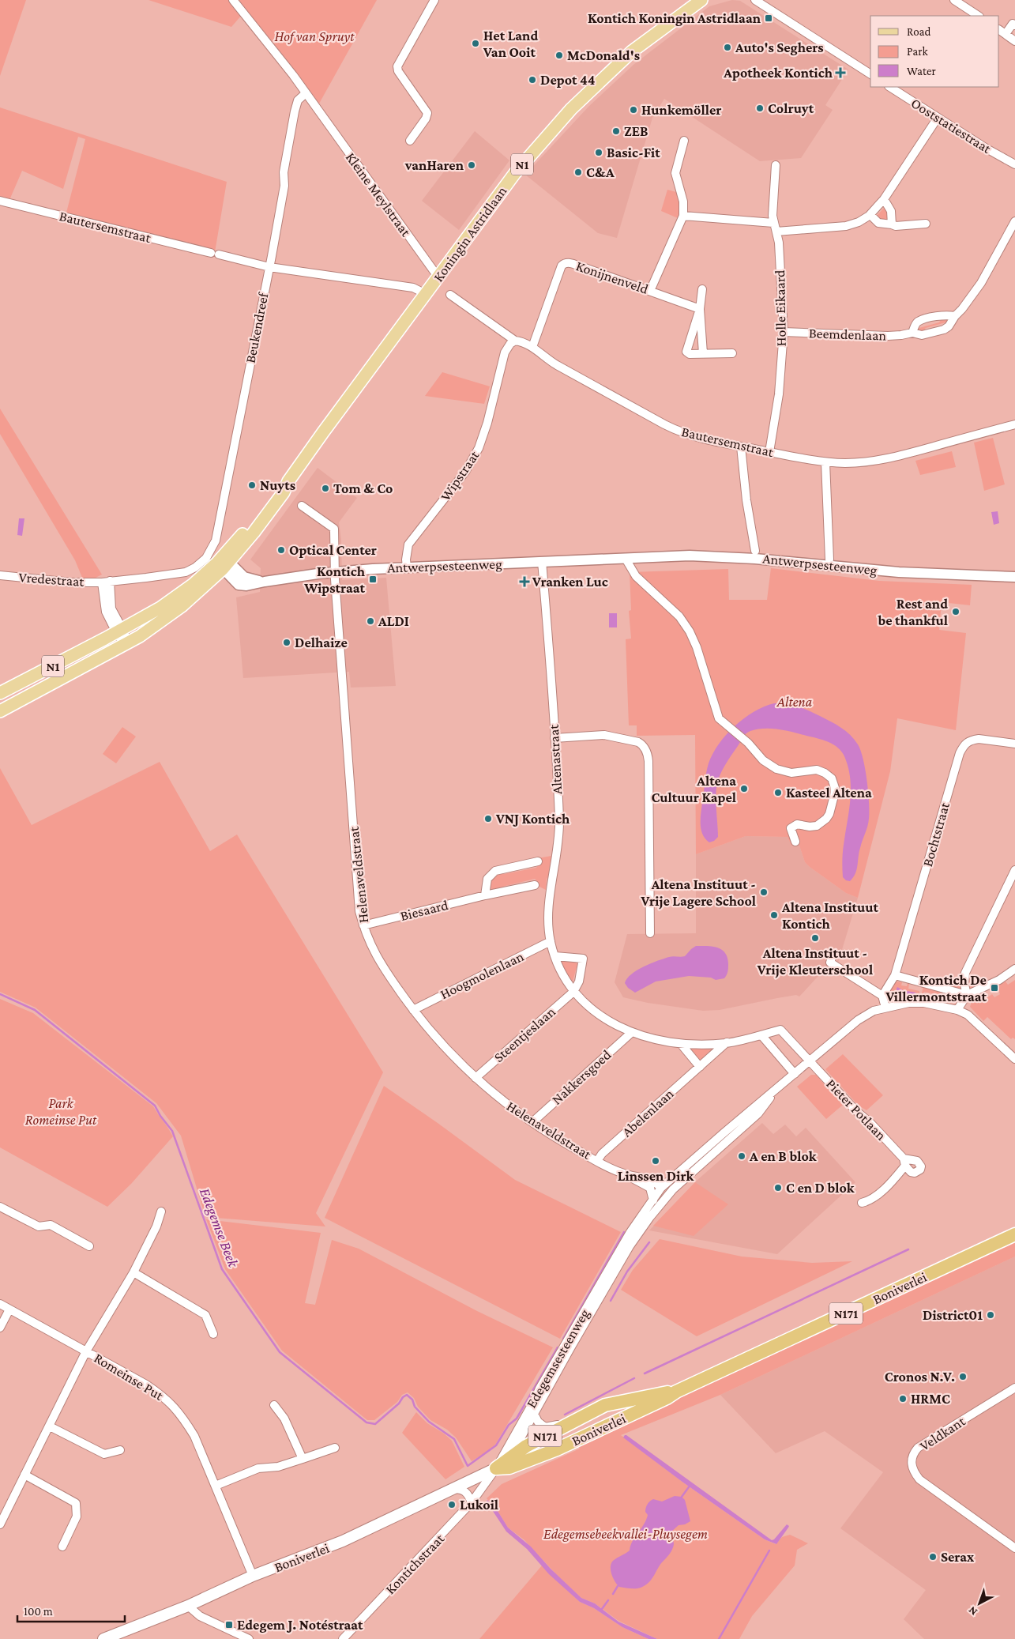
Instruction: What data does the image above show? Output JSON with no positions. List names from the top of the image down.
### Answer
{
  "streets": {
    "highway": ["Boniverlei", "N171"],
    "main road": ["N1", "Koningin Astridlaan"],
    "street": [
      "Ooststatiestraat",
      "Kleine Meylstraat",
      "Bautersemstraat",
      "Konijnenveld",
      "Holle Eikaard",
      "Beukendreef",
      "Beemdenlaan",
      "Wipstraat",
      "Antwerpsesteenweg",
      "Vredestraat",
      "Altenastraat",
      "Bochtstraat",
      "Helenaveldstraat",
      "Biesaard",
      "Hoogmolenlaan",
      "Steentjeslaan",
      "Nakkersgoed",
      "Pieter Potlaan",
      "Abelenlaan",
      "Edegemsesteenweg",
      "Romeinse Put",
      "Veldkant",
      "Kontichstraat"
    ]
  },
  "crossings": [
    ["N1", "Koningin Astridlaan"],
    ["N1", "Antwerpsesteenweg"],
    ["Kleine Meylstraat", "Koningin Astridlaan"],
    ["Kleine Meylstraat", "Beukendreef"],
    ["Bautersemstraat", "Koningin Astridlaan"],
    ["Bautersemstraat", "Konijnenveld"],
    ["Bautersemstraat", "Holle Eikaard"],
    ["Bautersemstraat", "Beukendreef"],
    ["Bautersemstraat", "Wipstraat"],
    ["Koningin Astridlaan", "Antwerpsesteenweg"],
    ["Holle Eikaard", "Beemdenlaan"],
    ["Beukendreef", "Vredestraat"],
    ["Wipstraat", "Antwerpsesteenweg"],
    ["Antwerpsesteenweg", "Altenastraat"],
    ["Antwerpsesteenweg", "Helenaveldstraat"],
    ["Altenastraat", "Hoogmolenlaan"],
    ["Altenastraat", "Steentjeslaan"],
    ["Altenastraat", "Nakkersgoed"],
    ["Altenastraat", "Pieter Potlaan"],
    ["Altenastraat", "Abelenlaan"],
    ["Altenastraat", "Edegemsesteenweg"],
    ["Helenaveldstraat", "Biesaard"],
    ["Helenaveldstraat", "Hoogmolenlaan"],
    ["Helenaveldstraat", "Steentjeslaan"],
    ["Helenaveldstraat", "Nakkersgoed"],
    ["Helenaveldstraat", "Abelenlaan"],
    ["Helenaveldstraat", "Edegemsesteenweg"],
    ["Pieter Potlaan", "Edegemsesteenweg"],
    ["Boniverlei", "Edegemsesteenweg"],
    ["Boniverlei", "Romeinse Put"],
    ["Boniverlei", "Kontichstraat"],
    ["Edegemsesteenweg", "Kontichstraat"]
  ],
  "water": ["Edegemse Beek"],
  "parks": [
    "Hof van Spruyt",
    "Altena",
    "Park Romeinse Put",
    "Edegemsebeekvallei-Pluysegem"
  ],
  "places": {
    "transit": [
      "Kontich Koningin Astridlaan",
      "Kontich Wipstraat",
      "Kontich De Villermontstraat",
      "Edegem J. Notéstraat"
    ],
    "other": [
      "Het Land Van Ooit",
      "Auto's Seghers",
      "McDonald's",
      "Depot 44",
      "Colruyt",
      "Hunkemöller",
      "ZEB",
      "Basic-Fit",
      "vanHaren",
      "C&A",
      "Nuyts",
      "Tom & Co",
      "Optical Center",
      "Rest and be thankful",
      "ALDI",
      "Delhaize",
      "Altena Cultuur Kapel",
      "Kasteel Altena",
      "VNJ Kontich",
      "Altena Instituut - Vrije Lagere School",
      "Altena Instituut Kontich",
      "Altena Instituut - Vrije Kleuterschool",
      "A en B blok",
      "Linssen Dirk",
      "C en D blok",
      "District01",
      "Cronos N.V.",
      "HRMC",
      "Lukoil",
      "Serax"
    ],
    "health": ["Apotheek Kontich", "Vranken Luc"]
  },
  "legend": ["Road", "Park", "Water"],
  "scale_bar": "100 m",
  "north": "bottom left"
}
